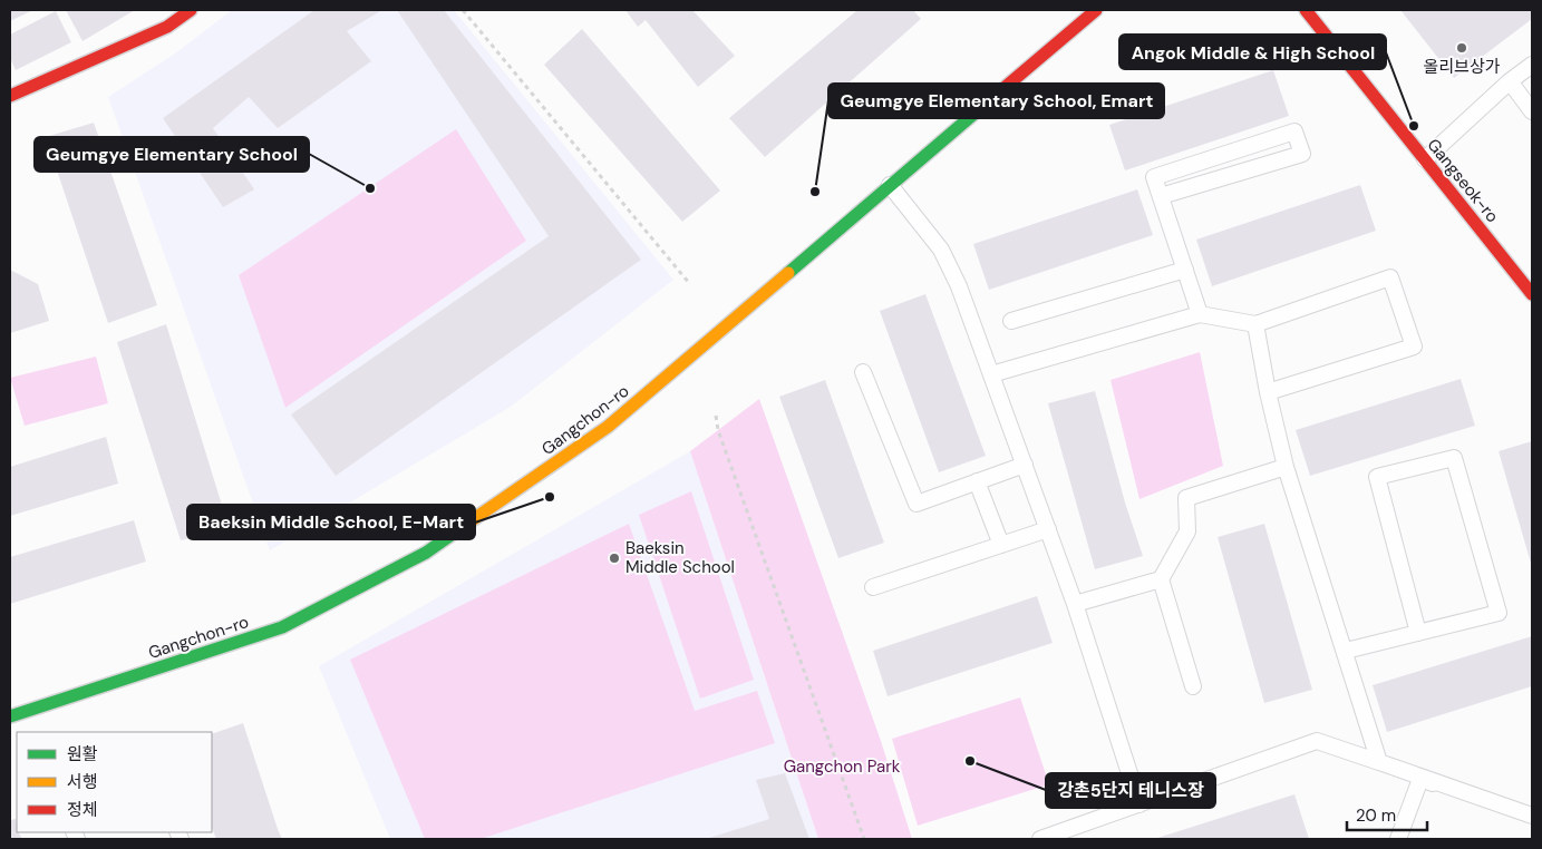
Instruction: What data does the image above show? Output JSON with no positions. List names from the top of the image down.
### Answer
{
  "streets": {
    "main road": ["Gangseok-ro", "Gangchon-ro"]
  },
  "parks": ["Gangchon Park"],
  "places": [
    "올리브상가",
    "Angok Middle & High School",
    "Geumgye Elementary School",
    "Geumgye Elementary School, Emart",
    "Baeksin Middle School, E-Mart",
    "Baeksin Middle School",
    "강촌5단지 테니스장"
  ],
  "legend": ["원활", "서행", "정체"],
  "scale_bar": "20 m"
}
